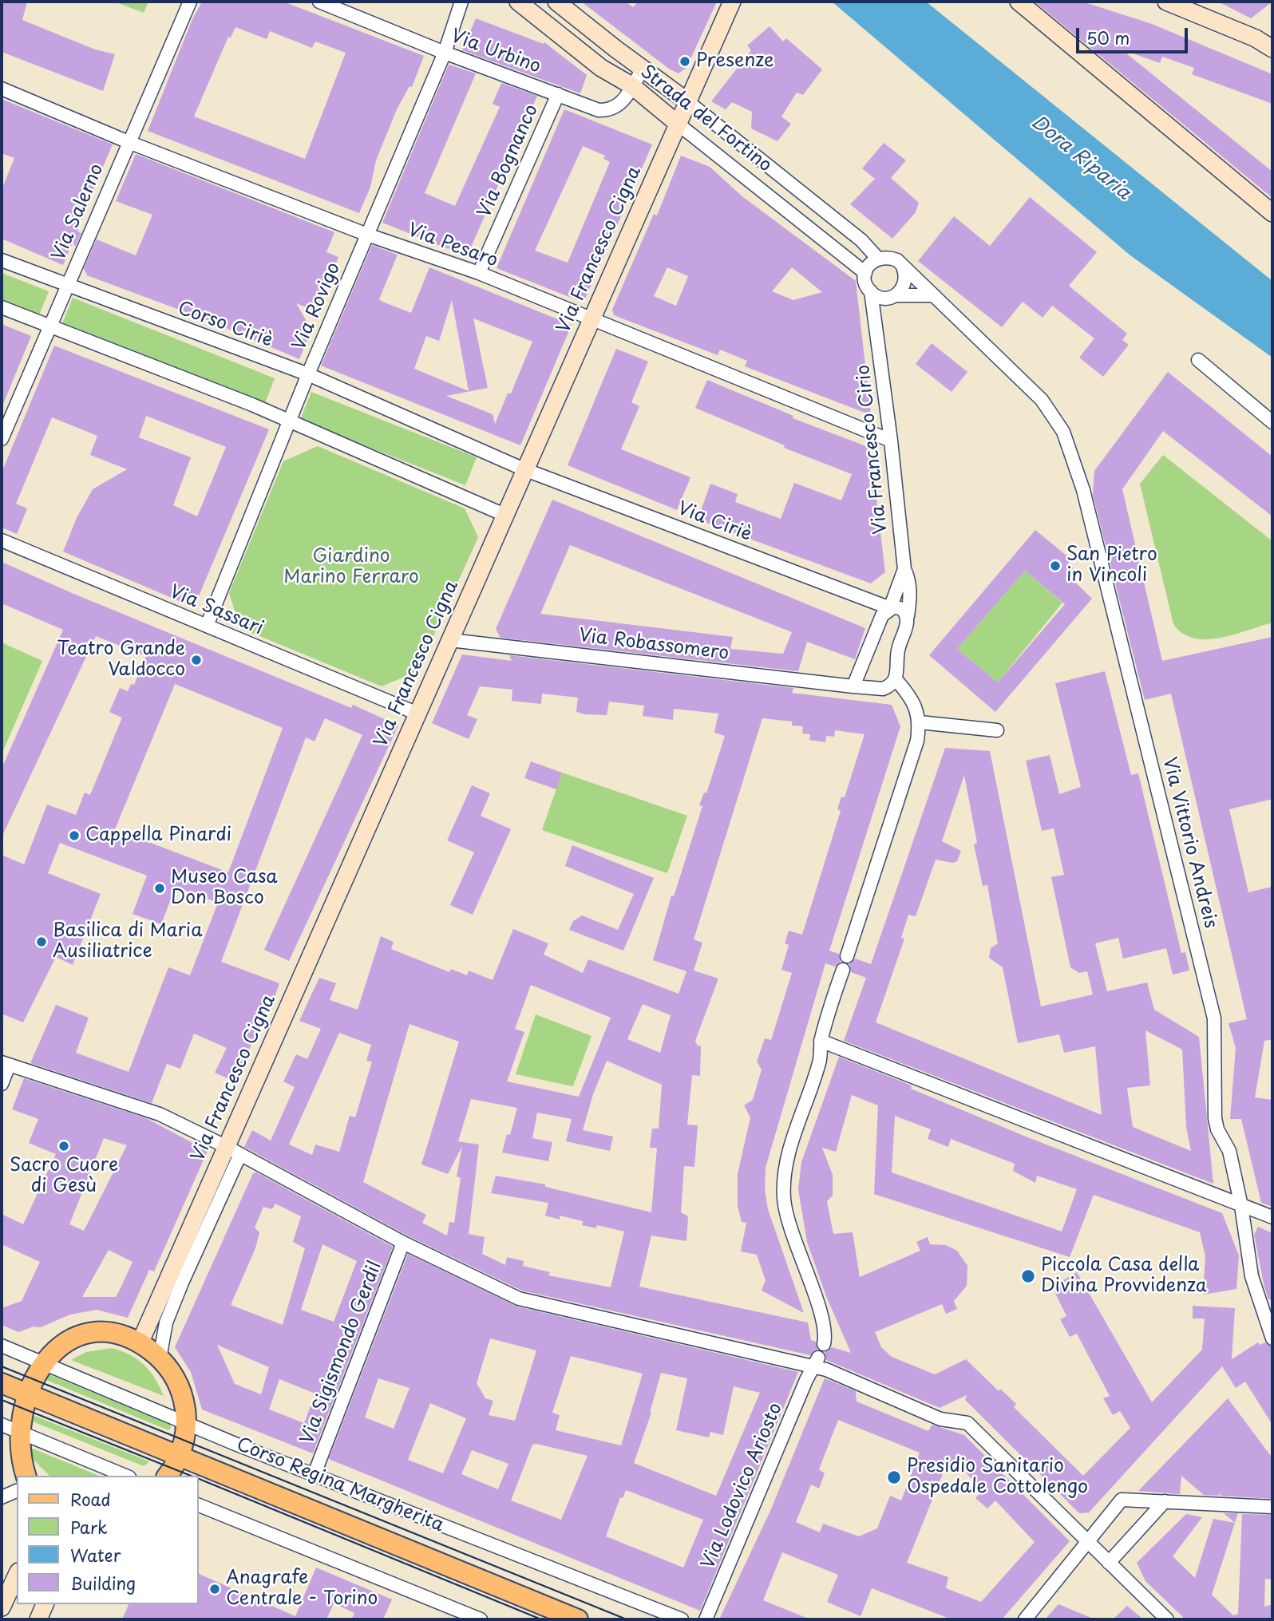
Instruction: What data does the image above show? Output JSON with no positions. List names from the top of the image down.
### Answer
{
  "streets": {
    "main road": ["Corso Regina Margherita"],
    "street": [
      "Via Urbino",
      "Strada del Fortino",
      "Via Bognanco",
      "Via Salerno",
      "Via Pesaro",
      "Via Francesco Cigna",
      "Via Rovigo",
      "Corso Ciriè",
      "Via Francesco Cirio",
      "Via Ciriè",
      "Via Sassari",
      "Via Robassomero",
      "Via Vittorio Andreis",
      "Via Sigismondo Gerdil",
      "Via Lodovico Ariosto"
    ]
  },
  "crossings": [
    ["Via Urbino", "Strada del Fortino"],
    ["Via Urbino", "Via Bognanco"],
    ["Via Urbino", "Via Rovigo"],
    ["Strada del Fortino", "Via Francesco Cigna"],
    ["Strada del Fortino", "Via Francesco Cirio"],
    ["Via Bognanco", "Via Pesaro"],
    ["Via Salerno", "Via Pesaro"],
    ["Via Salerno", "Corso Ciriè"],
    ["Via Pesaro", "Via Francesco Cigna"],
    ["Via Pesaro", "Via Rovigo"],
    ["Via Pesaro", "Via Francesco Cirio"],
    ["Via Francesco Cigna", "Corso Ciriè"],
    ["Via Francesco Cigna", "Via Ciriè"],
    ["Via Francesco Cigna", "Via Sassari"],
    ["Via Francesco Cigna", "Via Robassomero"],
    ["Via Rovigo", "Corso Ciriè"],
    ["Via Rovigo", "Via Sassari"],
    ["Corso Ciriè", "Via Ciriè"],
    ["Via Francesco Cirio", "Via Ciriè"],
    ["Via Francesco Cirio", "Via Robassomero"],
    ["Via Sigismondo Gerdil", "Corso Regina Margherita"]
  ],
  "water": ["Dora Riparia"],
  "parks": ["Giardino Marino Ferraro"],
  "places": [
    "Presenze",
    "San Pietro in Vincoli",
    "Teatro Grande Valdocco",
    "Cappella Pinardi",
    "Museo Casa Don Bosco",
    "Basilica di Maria Ausiliatrice",
    "Sacro Cuore di Gesù",
    "Piccola Casa della Divina Provvidenza",
    "Presidio Sanitario Ospedale Cottolengo",
    "Anagrafe Centrale - Torino"
  ],
  "legend": [
    "Road",
    "Park",
    "Water",
    "Building"
  ],
  "scale_bar": "50 m"
}
